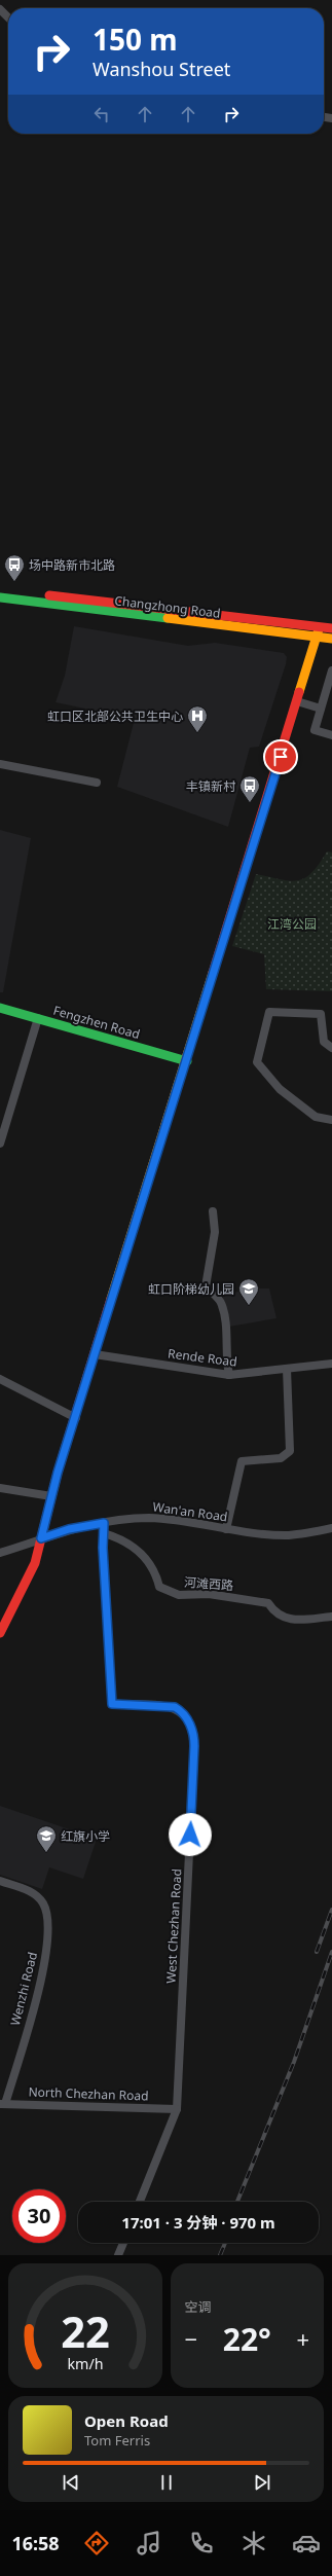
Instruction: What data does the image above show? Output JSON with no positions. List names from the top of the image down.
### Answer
{
  "streets": {
    "street": [
      "Changzhong Road",
      "Fengzhen Road",
      "Rende Road",
      "Wan'an Road",
      "河滩西路",
      "West Chezhan Road",
      "Wenzhi Road",
      "North Chezhan Road"
    ]
  },
  "crossings": [
    ["河滩西路", "West Chezhan Road"],
    ["West Chezhan Road", "North Chezhan Road"],
    ["Wenzhi Road", "North Chezhan Road"]
  ],
  "parks": ["江湾公园"],
  "places": {
    "bus stop": ["场中路新市北路", "丰镇新村"],
    "hospital": ["虹口区北部公共卫生中心"],
    "school or university": ["虹口阶梯幼儿园", "红旗小学"]
  },
  "page": {
    "turn": ["150 m", "Wanshou Street"],
    "limit": "30",
    "trip": "17:01 · 3 分钟 · 970 m",
    "tile": "空调",
    "heat": ["−", "22°", "+"],
    "song": ["Open Road", "Tom Ferris"],
    "tabs": "16:58",
    "gauge": ["22", "km/h"]
  }
}
